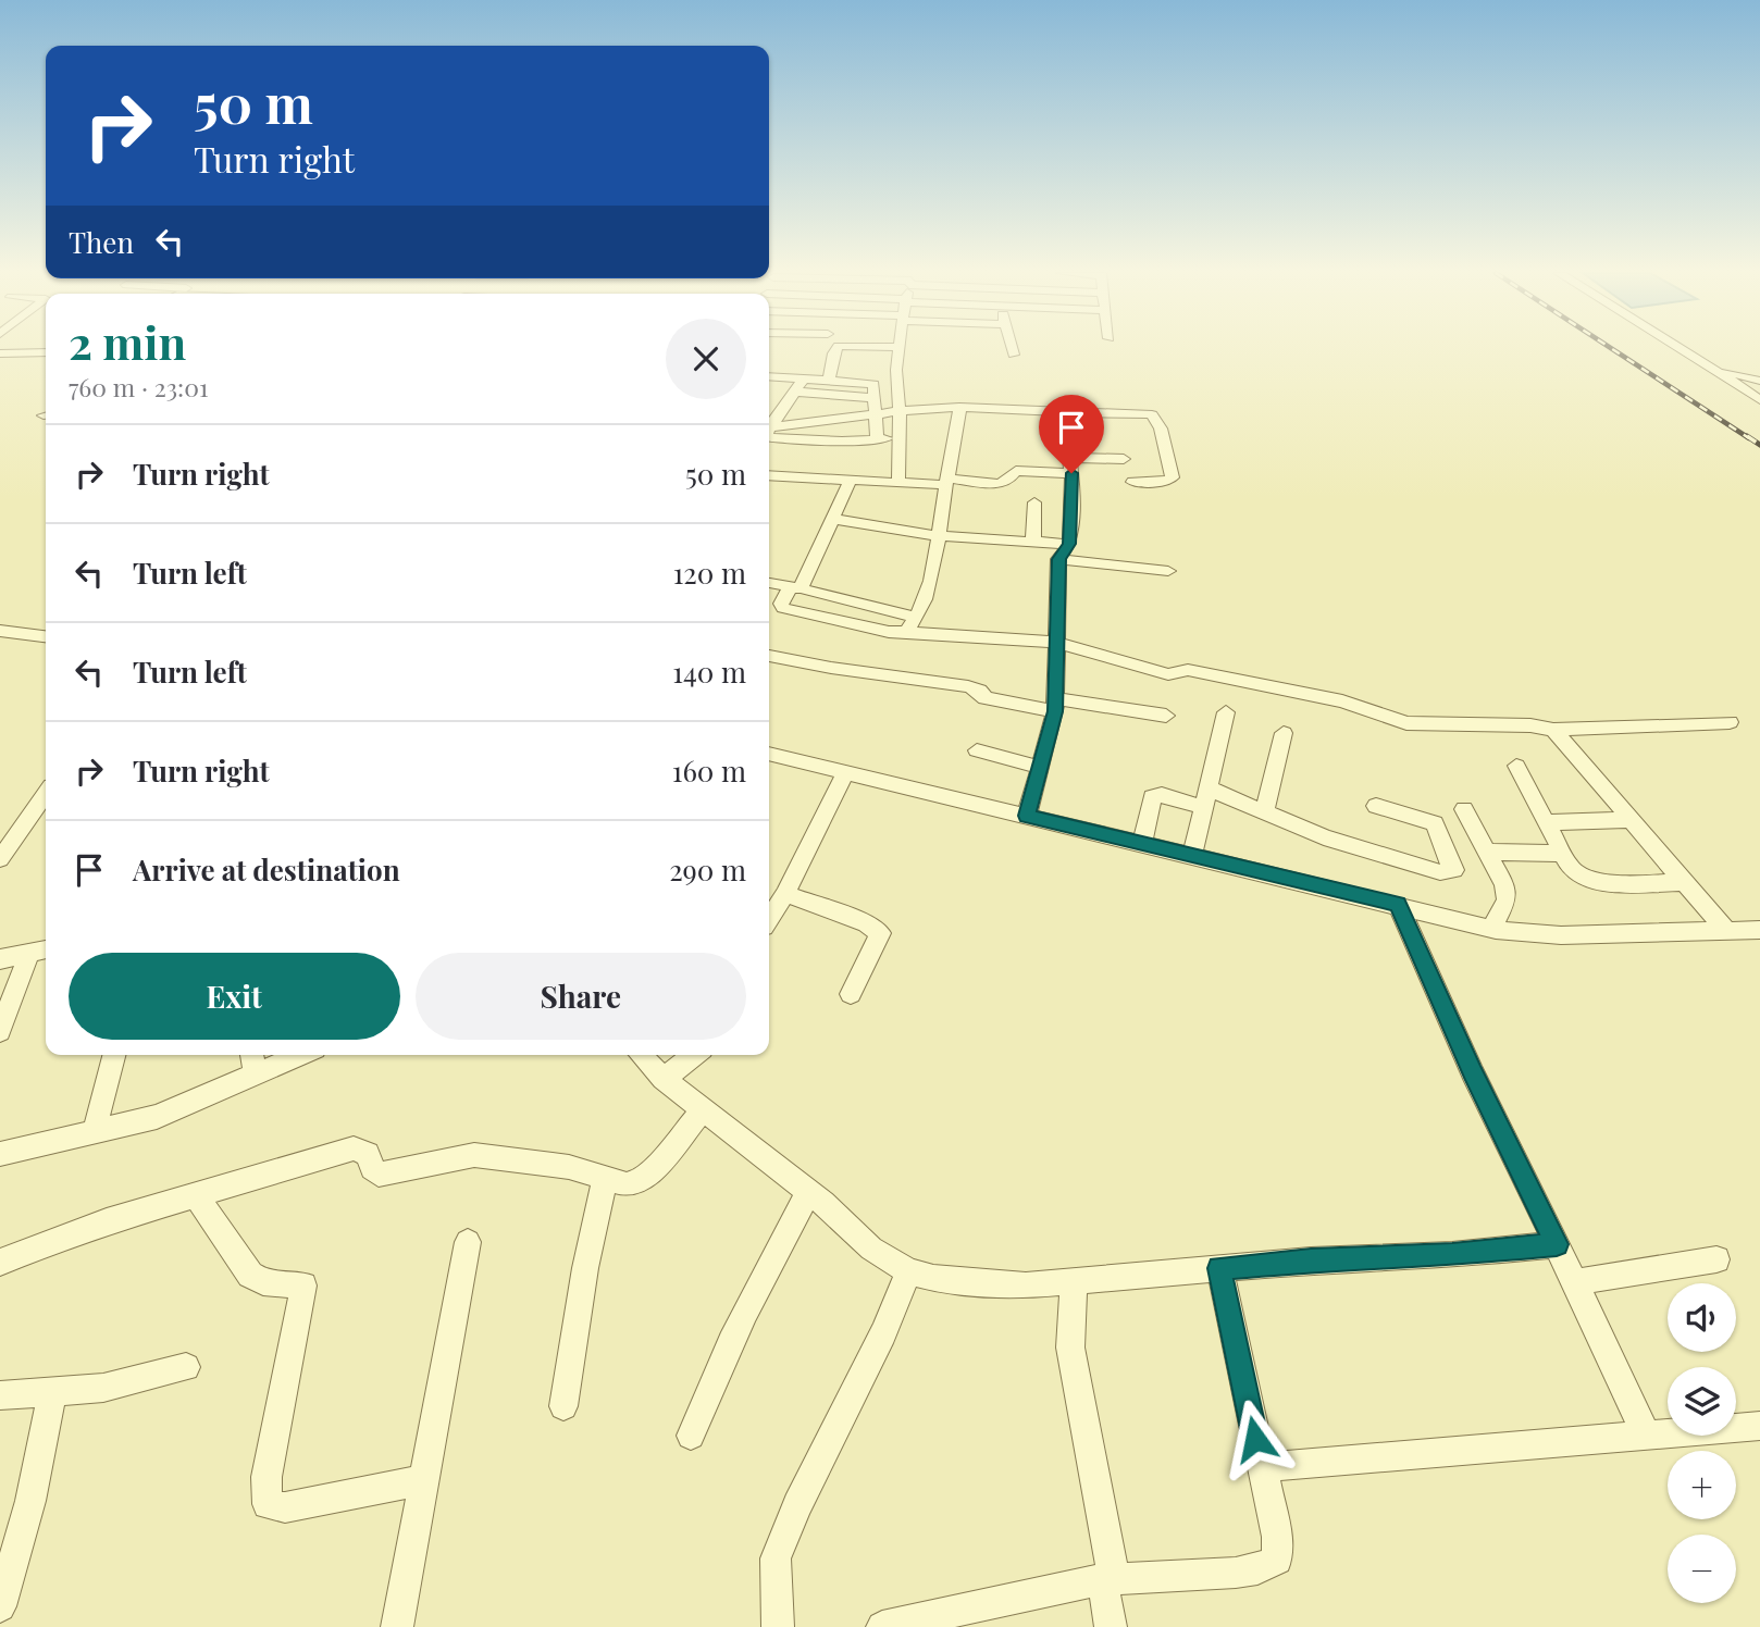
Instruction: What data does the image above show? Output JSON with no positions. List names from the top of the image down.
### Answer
{
  "page": {
    "turn": ["50 m", "Turn right"],
    "then": "Then",
    "heading": ["2 min", "760 m · 23:01"],
    "list": [
      {
        "name": "Turn right",
        "value": "50 m"
      },
      {
        "name": "Turn left",
        "value": "120 m"
      },
      {
        "name": "Turn left",
        "value": "140 m"
      },
      {
        "name": "Turn right",
        "value": "160 m"
      },
      {
        "name": "Arrive at destination",
        "value": "290 m"
      }
    ],
    "buttons": ["Exit", "Share"],
    "map_buttons": ["+", "−"]
  }
}
